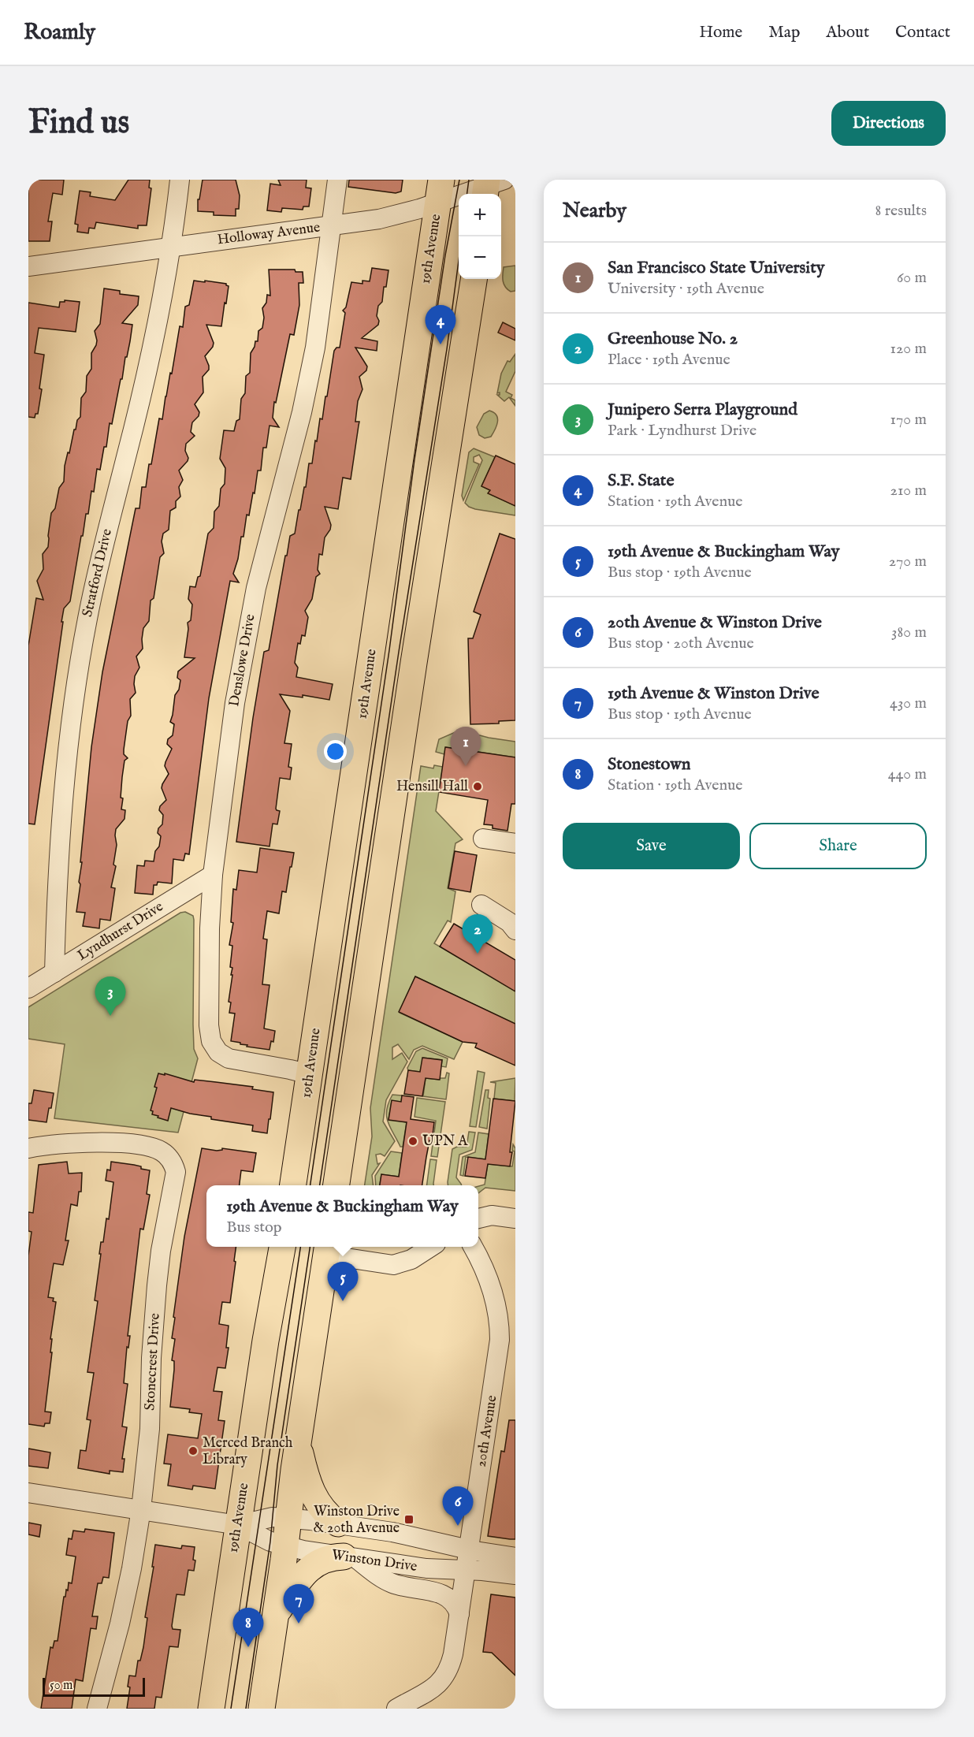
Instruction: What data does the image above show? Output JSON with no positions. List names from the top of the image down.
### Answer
{
  "streets": {
    "highway": ["19th Avenue"],
    "street": [
      "Holloway Avenue",
      "Stratford Drive",
      "Denslowe Drive",
      "Lyndhurst Drive",
      "Stonecrest Drive",
      "20th Avenue",
      "Winston Drive"
    ]
  },
  "crossings": [
    ["Holloway Avenue", "19th Avenue"],
    ["Holloway Avenue", "Stratford Drive"],
    ["Holloway Avenue", "Denslowe Drive"],
    ["19th Avenue", "Denslowe Drive"],
    ["19th Avenue", "Winston Drive"],
    ["Stratford Drive", "Lyndhurst Drive"],
    ["Denslowe Drive", "Lyndhurst Drive"],
    ["Stonecrest Drive", "Winston Drive"],
    ["20th Avenue", "Winston Drive"]
  ],
  "places": {
    "other": ["Hensill Hall", "UPN A", "Merced Branch Library"],
    "transit": ["Winston Drive & 20th Avenue"]
  },
  "scale_bar": "50 m",
  "page": {
    "header": "Roamly",
    "nav": [
      "Home",
      "Map",
      "About",
      "Contact"
    ],
    "buttons": [
      "Directions",
      ["Save", "Share"]
    ],
    "title": "Find us",
    "heading": ["Nearby", "8 results"],
    "map_buttons": ["+", "−"],
    "list": [
      {
        "mark": "1",
        "name": "San Francisco State University",
        "note": "University · 19th Avenue",
        "value": "60 m"
      },
      {
        "mark": "2",
        "name": "Greenhouse No. 2",
        "note": "Place · 19th Avenue",
        "value": "120 m"
      },
      {
        "mark": "3",
        "name": "Junipero Serra Playground",
        "note": "Park · Lyndhurst Drive",
        "value": "170 m"
      },
      {
        "mark": "4",
        "name": "S.F. State",
        "note": "Station · 19th Avenue",
        "value": "210 m"
      },
      {
        "mark": "5",
        "name": "19th Avenue & Buckingham Way",
        "note": "Bus stop · 19th Avenue",
        "value": "270 m"
      },
      {
        "mark": "6",
        "name": "20th Avenue & Winston Drive",
        "note": "Bus stop · 20th Avenue",
        "value": "380 m"
      },
      {
        "mark": "7",
        "name": "19th Avenue & Winston Drive",
        "note": "Bus stop · 19th Avenue",
        "value": "430 m"
      },
      {
        "mark": "8",
        "name": "Stonestown",
        "note": "Station · 19th Avenue",
        "value": "440 m"
      }
    ],
    "pins": [
      "4",
      "1",
      "2",
      "3",
      "5",
      "6",
      "7",
      "8"
    ],
    "popup": ["19th Avenue & Buckingham Way", "Bus stop"],
    "scale": "50 m"
  }
}
